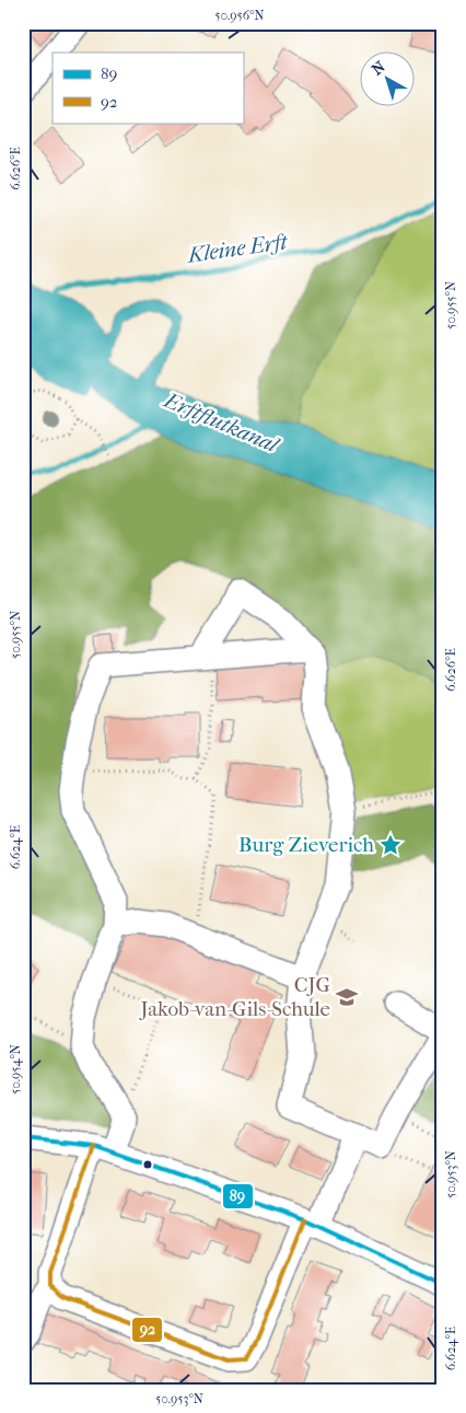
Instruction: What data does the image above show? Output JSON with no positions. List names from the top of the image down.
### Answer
{
  "water": ["Kleine Erft", "Erftflutkanal"],
  "places": {
    "place": ["Burg Zieverich"],
    "school or university": ["CJG Jakob-van-Gils-Schule"]
  },
  "lines": ["transit line 89", "transit line 92"],
  "legend": ["89", "92"],
  "north": "top left",
  "coordinates": [
    "50.956°N",
    "6.626°E",
    "50.955°N",
    "6.624°E",
    "50.954°N",
    "50.953°N"
  ]
}
